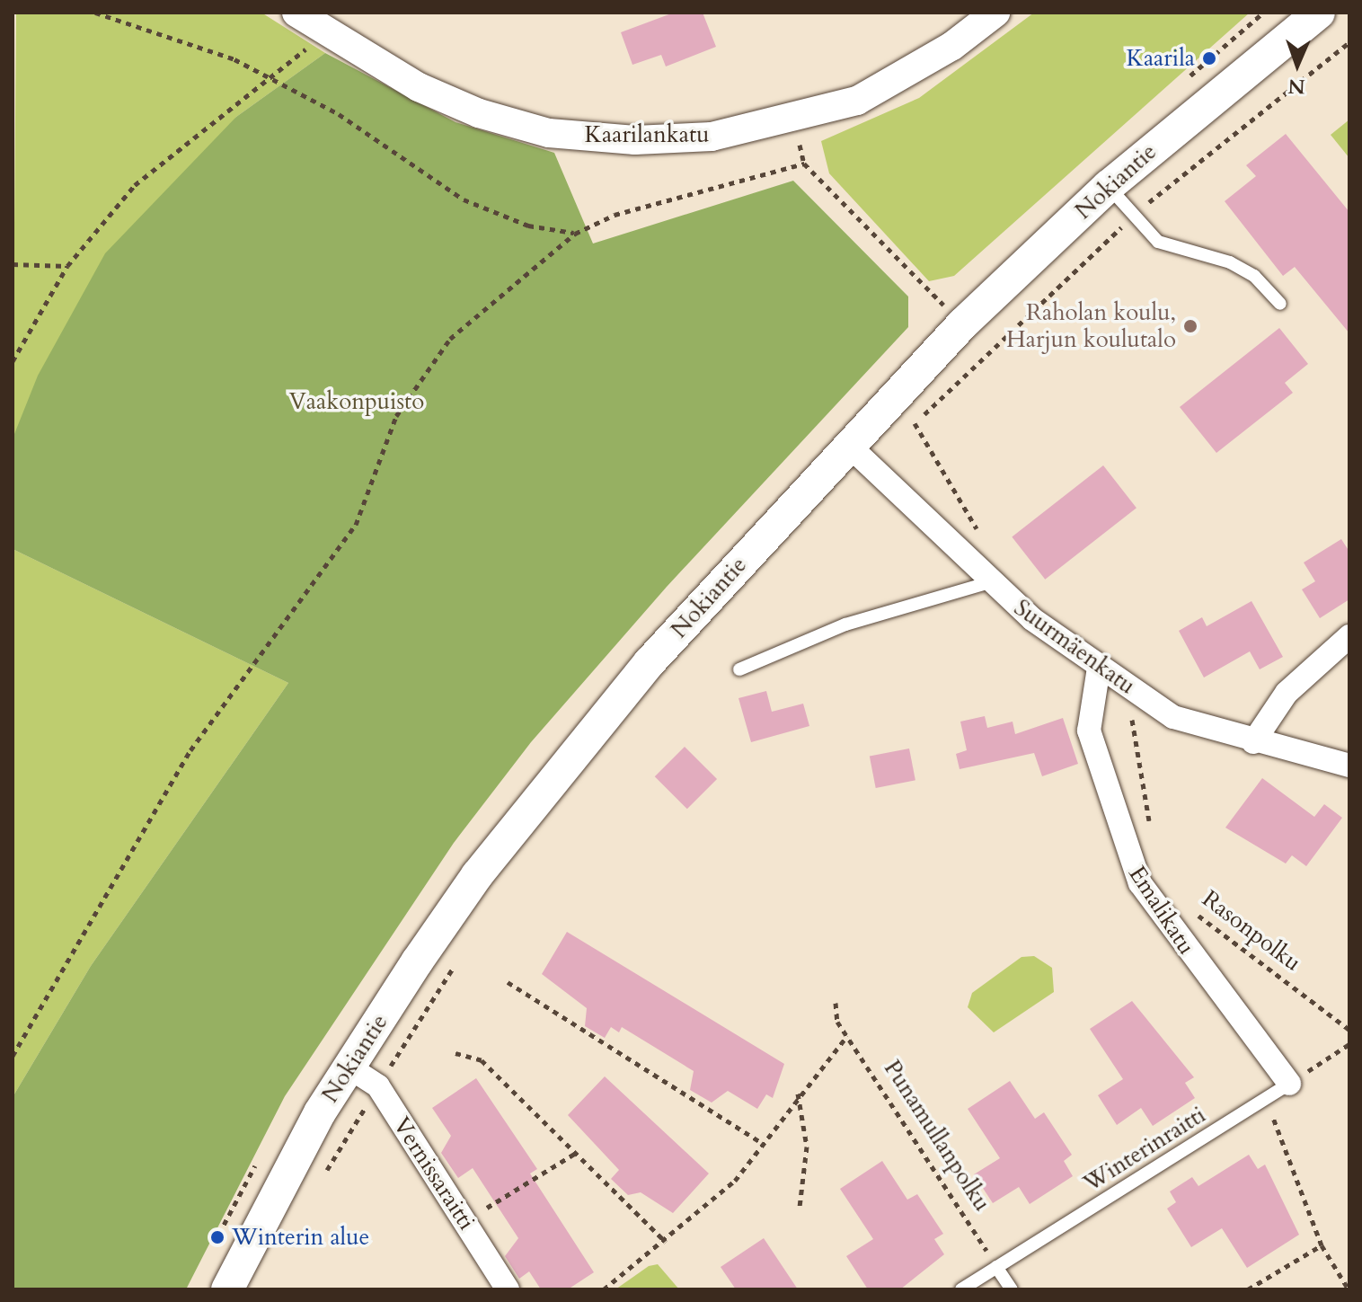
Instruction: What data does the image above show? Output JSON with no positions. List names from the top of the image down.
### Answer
{
  "streets": {
    "main road": ["Nokiantie"],
    "street": [
      "Kaarilankatu",
      "Suurmäenkatu",
      "Emalikatu",
      "Vernissaraitti"
    ],
    "lane": ["Winterinraitti"],
    "path": ["Rasonpolku", "Punamullanpolku"]
  },
  "crossings": [
    ["Nokiantie", "Suurmäenkatu"],
    ["Nokiantie", "Vernissaraitti"],
    ["Suurmäenkatu", "Emalikatu"],
    ["Emalikatu", "Winterinraitti"],
    ["Punamullanpolku", "Winterinraitti"]
  ],
  "parks": ["Vaakonpuisto"],
  "places": ["Kaarila", "Raholan koulu, Harjun koulutalo", "Winterin alue"],
  "north": "bottom"
}
